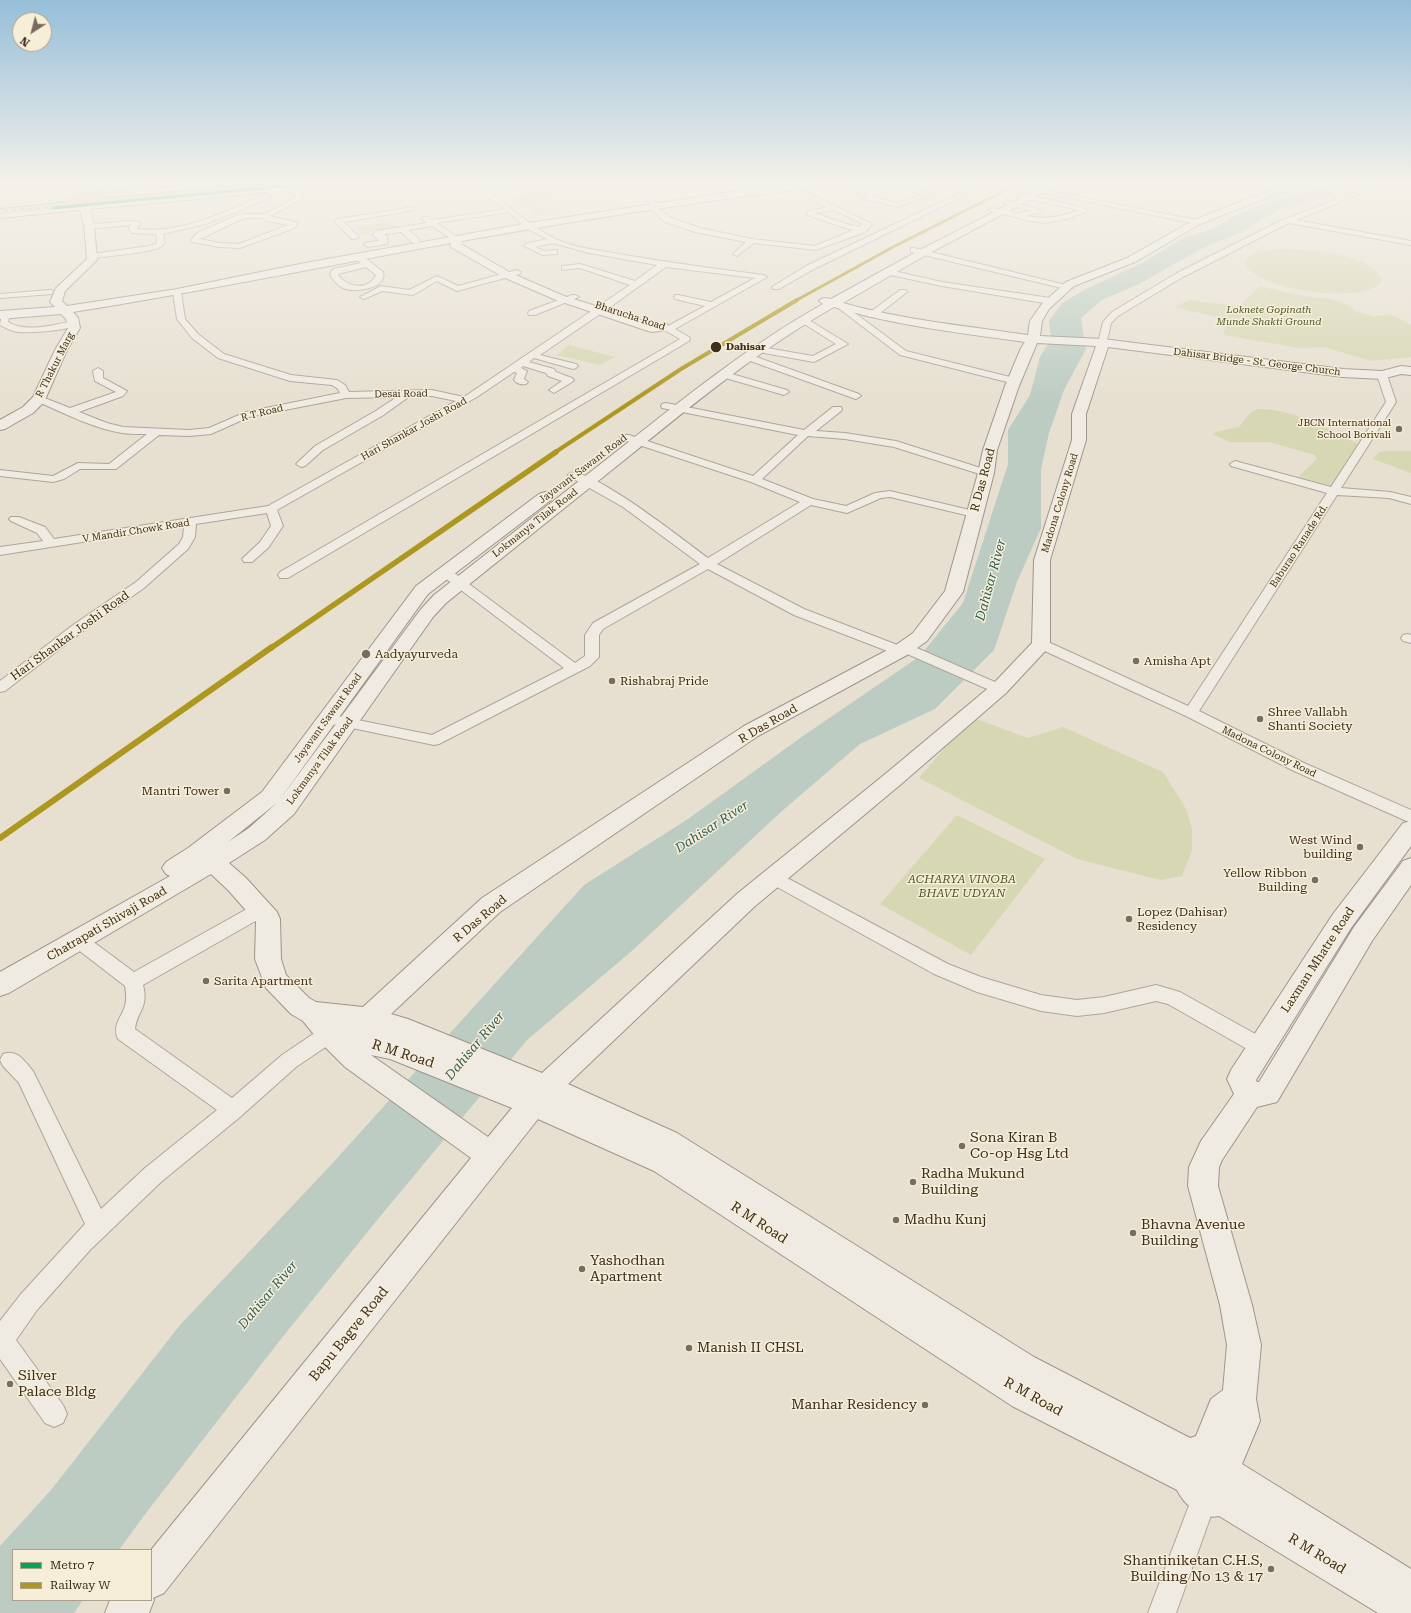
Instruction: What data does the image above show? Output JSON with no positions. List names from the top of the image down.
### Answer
{
  "streets": {
    "street": [
      "Bharucha Road",
      "Dahisar Bridge - St. George Church",
      "R Thakur Marg",
      "Desai Road",
      "R T Road",
      "Hari Shankar Joshi Road",
      "Jayavant Sawant Road",
      "R Das Road",
      "Madona Colony Road",
      "Lokmanya Tilak Road",
      "V Mandir Chowk Road",
      "Baburao Ranade Rd.",
      "Chatrapati Shivaji Road",
      "Laxman Mhatre Road",
      "R M Road",
      "Bapu Bagve Road"
    ]
  },
  "crossings": [
    ["Dahisar Bridge - St. George Church", "R Das Road"],
    ["Dahisar Bridge - St. George Church", "Madona Colony Road"],
    ["Dahisar Bridge - St. George Church", "Lokmanya Tilak Road"],
    ["Dahisar Bridge - St. George Church", "Baburao Ranade Rd."],
    ["R Thakur Marg", "R T Road"],
    ["Desai Road", "R T Road"],
    ["Desai Road", "Hari Shankar Joshi Road"],
    ["Hari Shankar Joshi Road", "V Mandir Chowk Road"],
    ["Jayavant Sawant Road", "Lokmanya Tilak Road"],
    ["Jayavant Sawant Road", "Chatrapati Shivaji Road"],
    ["Jayavant Sawant Road", "R M Road"],
    ["R Das Road", "R M Road"],
    ["Madona Colony Road", "Baburao Ranade Rd."],
    ["Madona Colony Road", "Bapu Bagve Road"],
    ["Lokmanya Tilak Road", "Chatrapati Shivaji Road"],
    ["Lokmanya Tilak Road", "R M Road"],
    ["Chatrapati Shivaji Road", "R M Road"],
    ["R M Road", "Bapu Bagve Road"]
  ],
  "water": ["Dahisar River"],
  "parks": ["Loknete Gopinath Munde Shakti Ground", "ACHARYA VINOBA BHAVE UDYAN"],
  "places": [
    "Dahisar",
    "JBCN International School Borivali",
    "Aadyayurveda",
    "Amisha Apt",
    "Rishabraj Pride",
    "Shree Vallabh Shanti Society",
    "Mantri Tower",
    "West Wind building",
    "Yellow Ribbon Building",
    "Lopez (Dahisar) Residency",
    "Sarita Apartment",
    "Sona Kiran B Co-op Hsg Ltd",
    "Radha Mukund Building",
    "Madhu Kunj",
    "Bhavna Avenue Building",
    "Yashodhan Apartment",
    "Manish II CHSL",
    "Silver Palace Bldg",
    "Manhar Residency",
    "Shantiniketan C.H.S, Building No 13 & 17"
  ],
  "lines": ["rail line W"],
  "legend": ["Metro 7", "Railway W"],
  "north": "bottom left"
}
